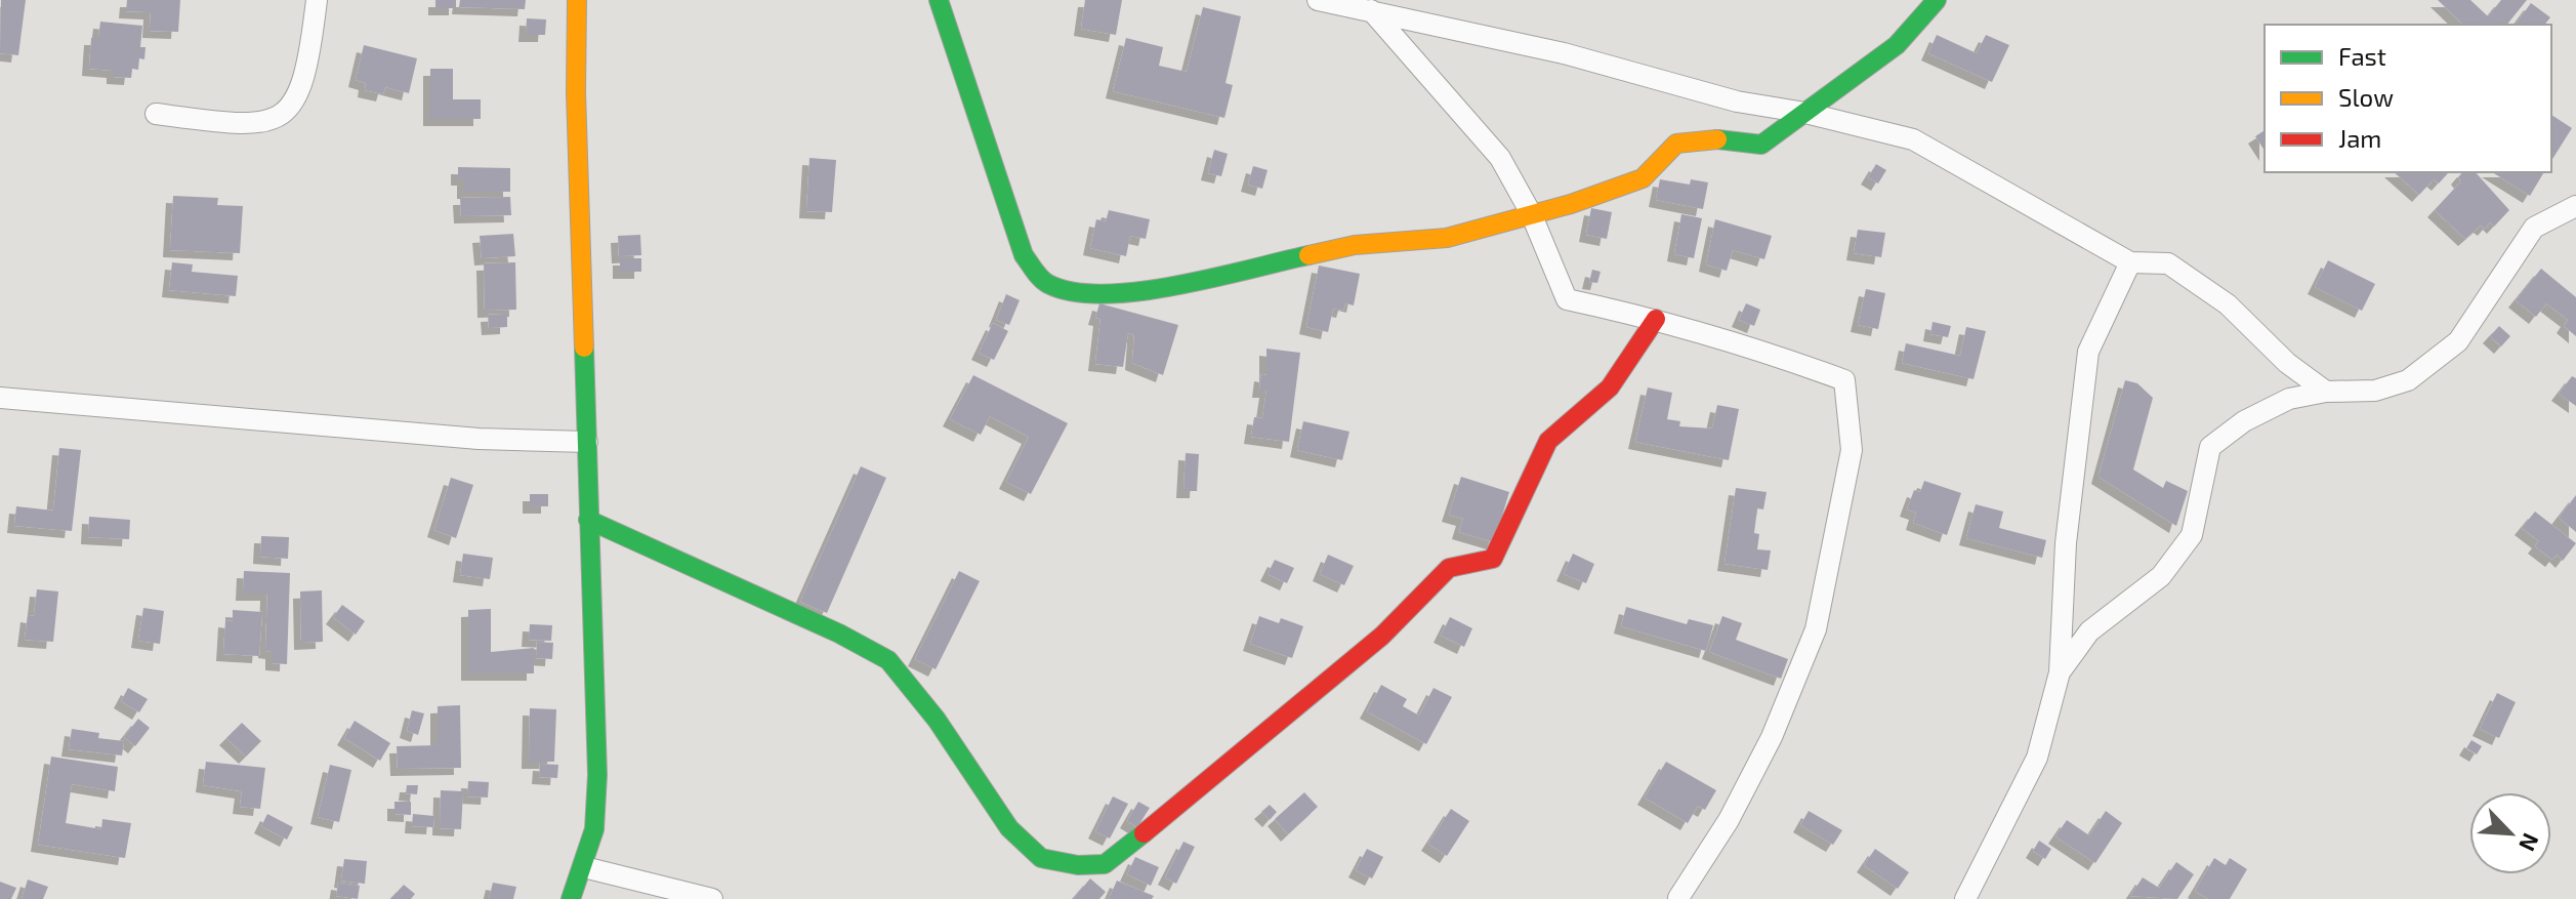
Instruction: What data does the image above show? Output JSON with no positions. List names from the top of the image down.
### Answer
{
  "legend": ["Fast", "Slow", "Jam"],
  "north": "bottom right"
}
